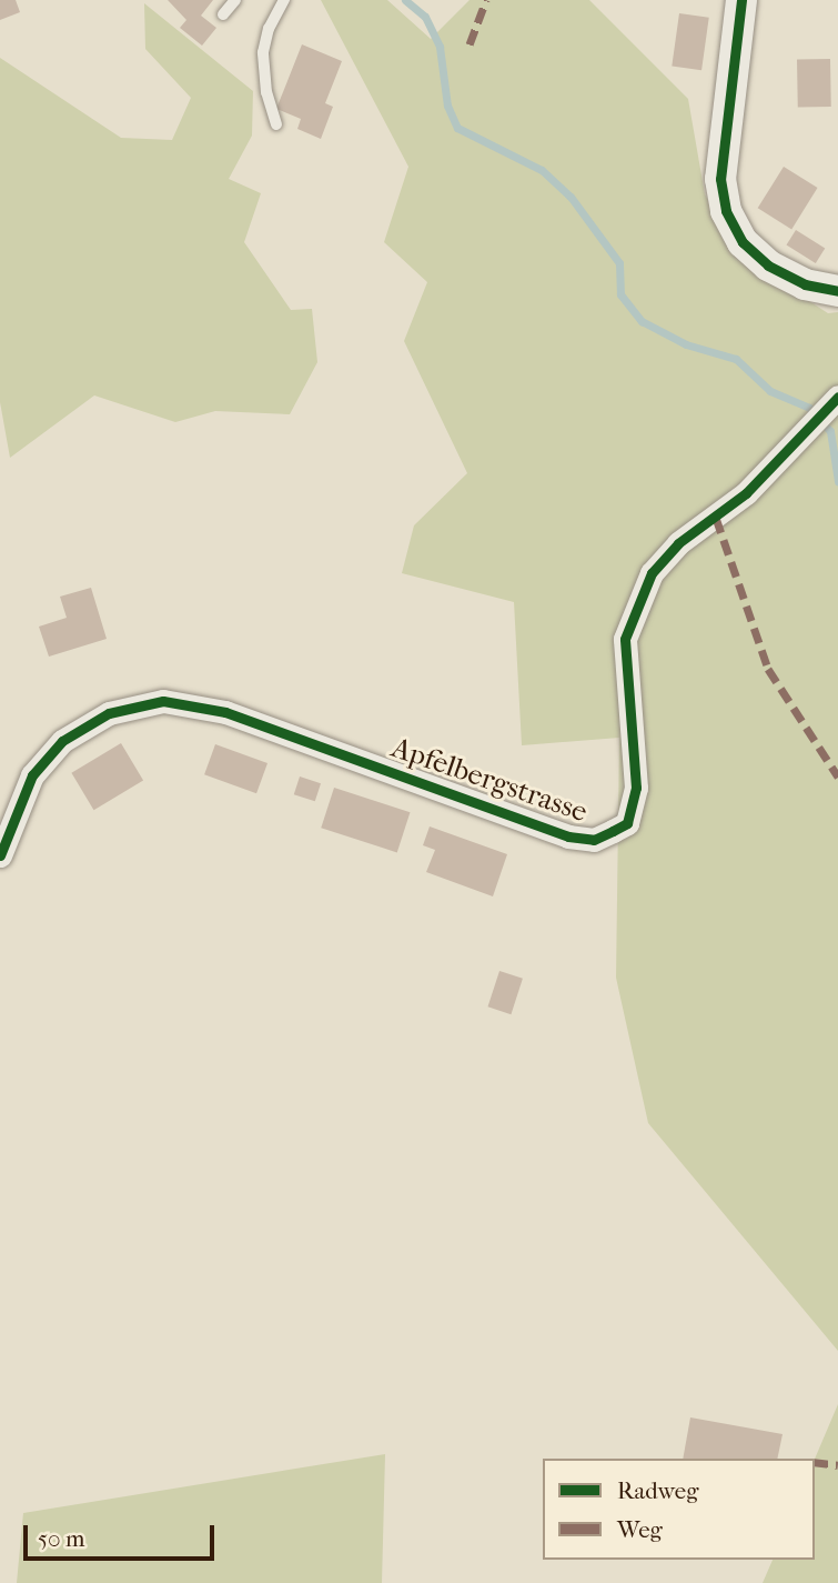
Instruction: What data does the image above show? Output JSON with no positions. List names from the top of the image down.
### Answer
{
  "streets": {
    "street": ["Apfelbergstrasse"]
  },
  "legend": ["Radweg", "Weg"],
  "scale_bar": "50 m"
}
